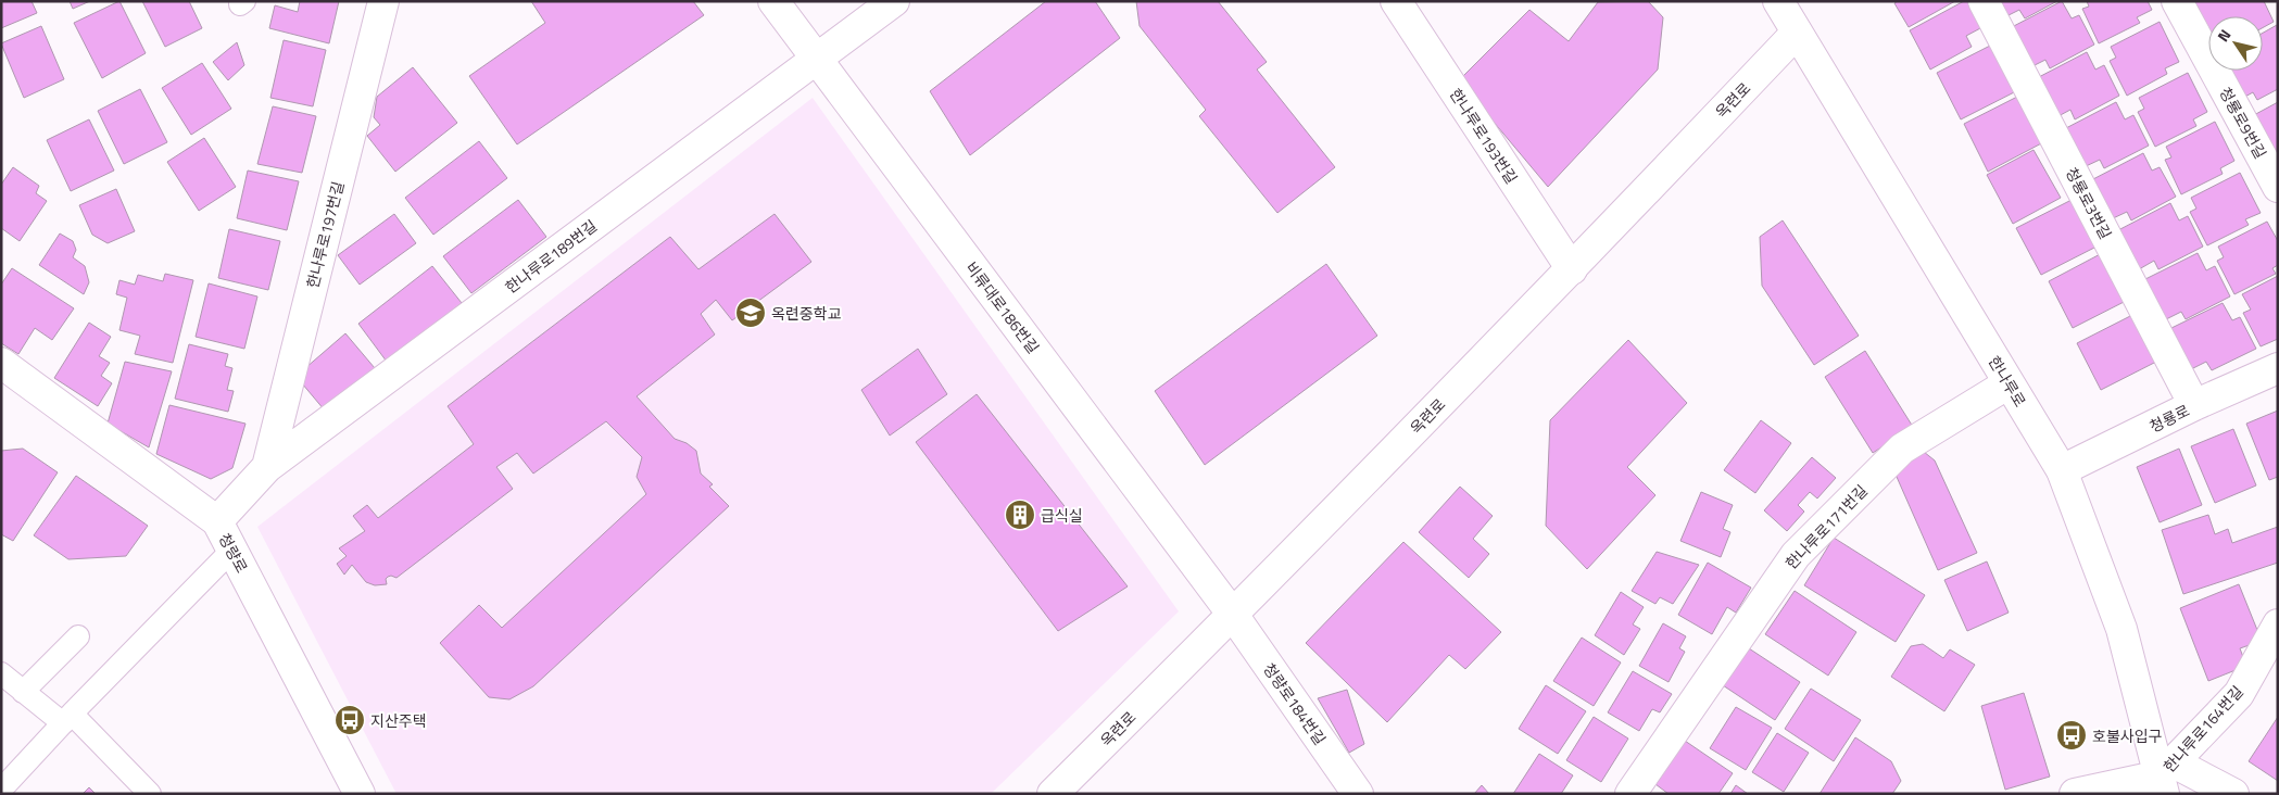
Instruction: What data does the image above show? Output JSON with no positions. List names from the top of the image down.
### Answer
{
  "streets": {
    "street": [
      "옥련로",
      "청룡로9번길",
      "한나루로193번길",
      "청룡로3번길",
      "한나루로197번길",
      "한나루로189번길",
      "비류대로186번길",
      "한나루로",
      "청룡로",
      "한나루로171번길",
      "청량로",
      "청량로184번길",
      "한나루로164번길"
    ]
  },
  "crossings": [
    ["옥련로", "한나루로193번길"],
    ["옥련로", "비류대로186번길"],
    ["옥련로", "한나루로"],
    ["옥련로", "청량로184번길"],
    ["청룡로3번길", "청룡로"],
    ["한나루로197번길", "한나루로189번길"],
    ["한나루로189번길", "비류대로186번길"],
    ["한나루로189번길", "청량로"],
    ["비류대로186번길", "청량로184번길"],
    ["한나루로", "청룡로"],
    ["한나루로", "한나루로171번길"],
    ["한나루로", "한나루로164번길"]
  ],
  "places": {
    "school or university": ["옥련중학교"],
    "building": ["급식실"],
    "bus stop": ["지산주택", "호불사입구"]
  },
  "north": "top left"
}
